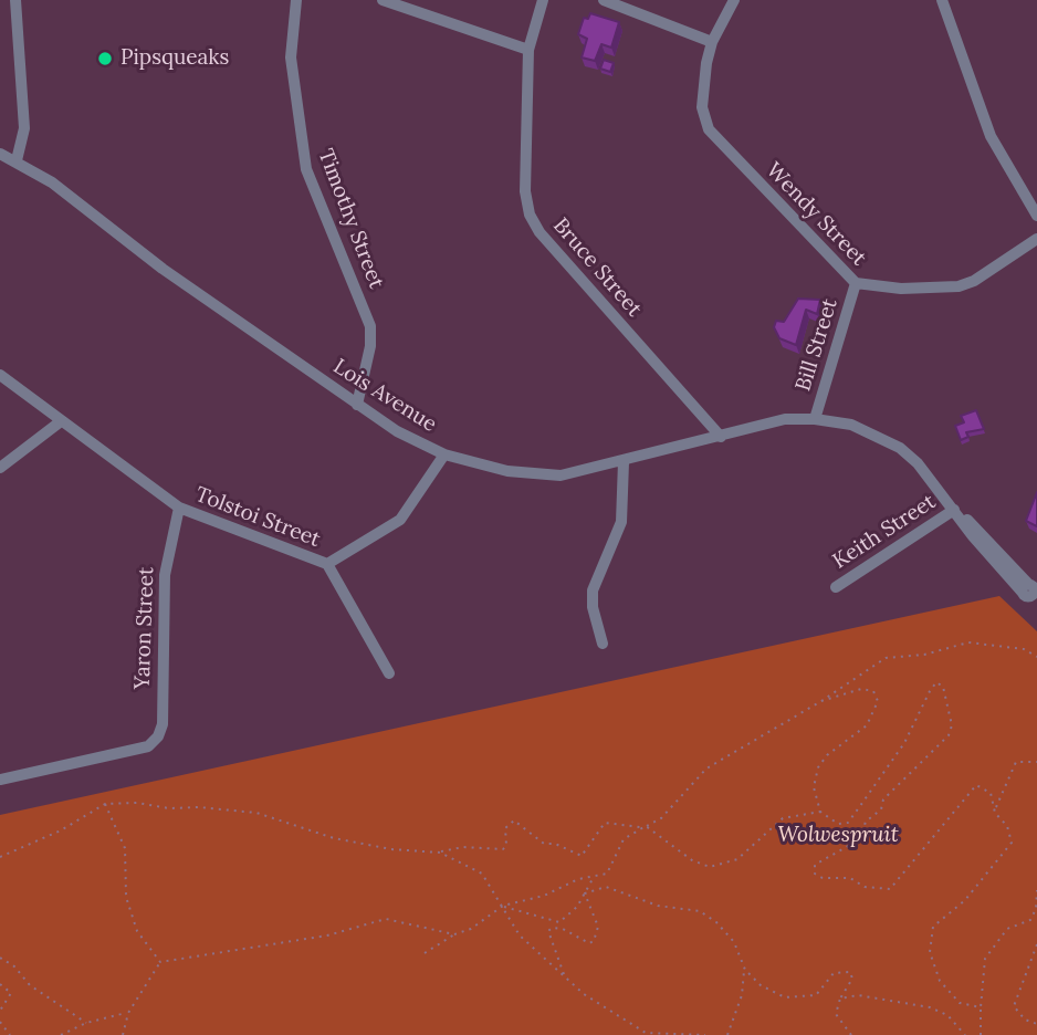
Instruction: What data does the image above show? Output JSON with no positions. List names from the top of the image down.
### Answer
{
  "streets": {
    "street": [
      "Wendy Street",
      "Timothy Street",
      "Bruce Street",
      "Bill Street",
      "Lois Avenue",
      "Tolstoi Street",
      "Keith Street",
      "Yaron Street"
    ]
  },
  "crossings": [
    ["Wendy Street", "Bill Street"],
    ["Timothy Street", "Lois Avenue"],
    ["Bruce Street", "Lois Avenue"],
    ["Bill Street", "Lois Avenue"],
    ["Lois Avenue", "Keith Street"],
    ["Tolstoi Street", "Yaron Street"]
  ],
  "parks": ["Wolwespruit"],
  "places": ["Pipsqueaks"]
}
